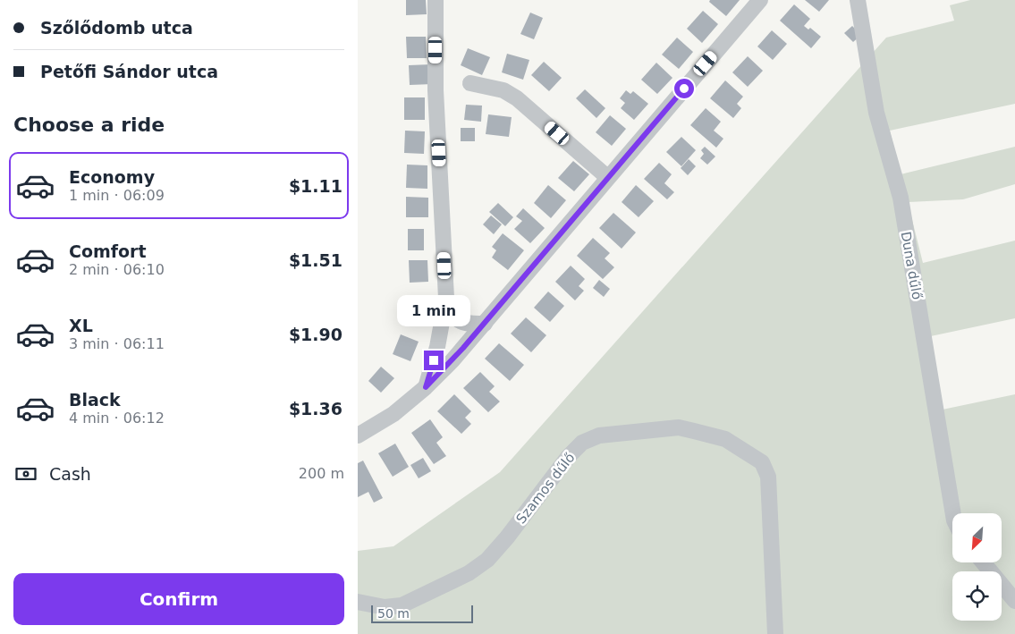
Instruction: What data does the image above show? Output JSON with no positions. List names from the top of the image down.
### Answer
{
  "streets": {
    "street": ["Duna dűlő", "Szamos dűlő"]
  },
  "scale_bar": "50 m",
  "north": "bottom left",
  "page": {
    "banner": ["Szőlődomb utca", "Petőfi Sándor utca"],
    "heading": "Choose a ride",
    "list": [
      {
        "name": "Economy",
        "note": "1 min · 06:09",
        "value": "$1.11"
      },
      {
        "name": "Comfort",
        "note": "2 min · 06:10",
        "value": "$1.51"
      },
      {
        "name": "XL",
        "note": "3 min · 06:11",
        "value": "$1.90"
      },
      {
        "name": "Black",
        "note": "4 min · 06:12",
        "value": "$1.36"
      }
    ],
    "bubble": "1 min",
    "pay": ["Cash", "200 m"],
    "buttons": "Confirm",
    "scale": "50 m"
  }
}
